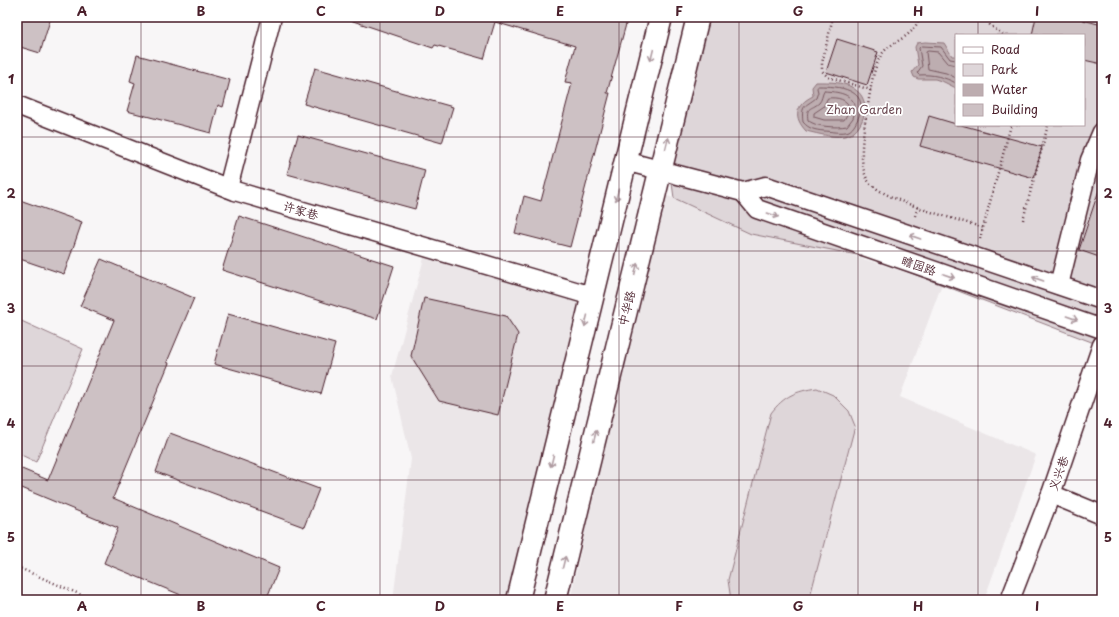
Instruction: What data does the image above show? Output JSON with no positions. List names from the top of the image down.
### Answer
{
  "streets": {
    "main road": ["中华路"],
    "street": ["许家巷", "瞻园路", "义兴巷"]
  },
  "crossings": [
    ["瞻园路", "义兴巷"]
  ],
  "parks": ["Zhan Garden"],
  "legend": [
    "Road",
    "Park",
    "Water",
    "Building"
  ],
  "grid": {
    "columns": [
      "A",
      "B",
      "C",
      "D",
      "E",
      "F",
      "G",
      "H",
      "I"
    ],
    "rows": [
      "1",
      "2",
      "3",
      "4",
      "5"
    ]
  }
}
